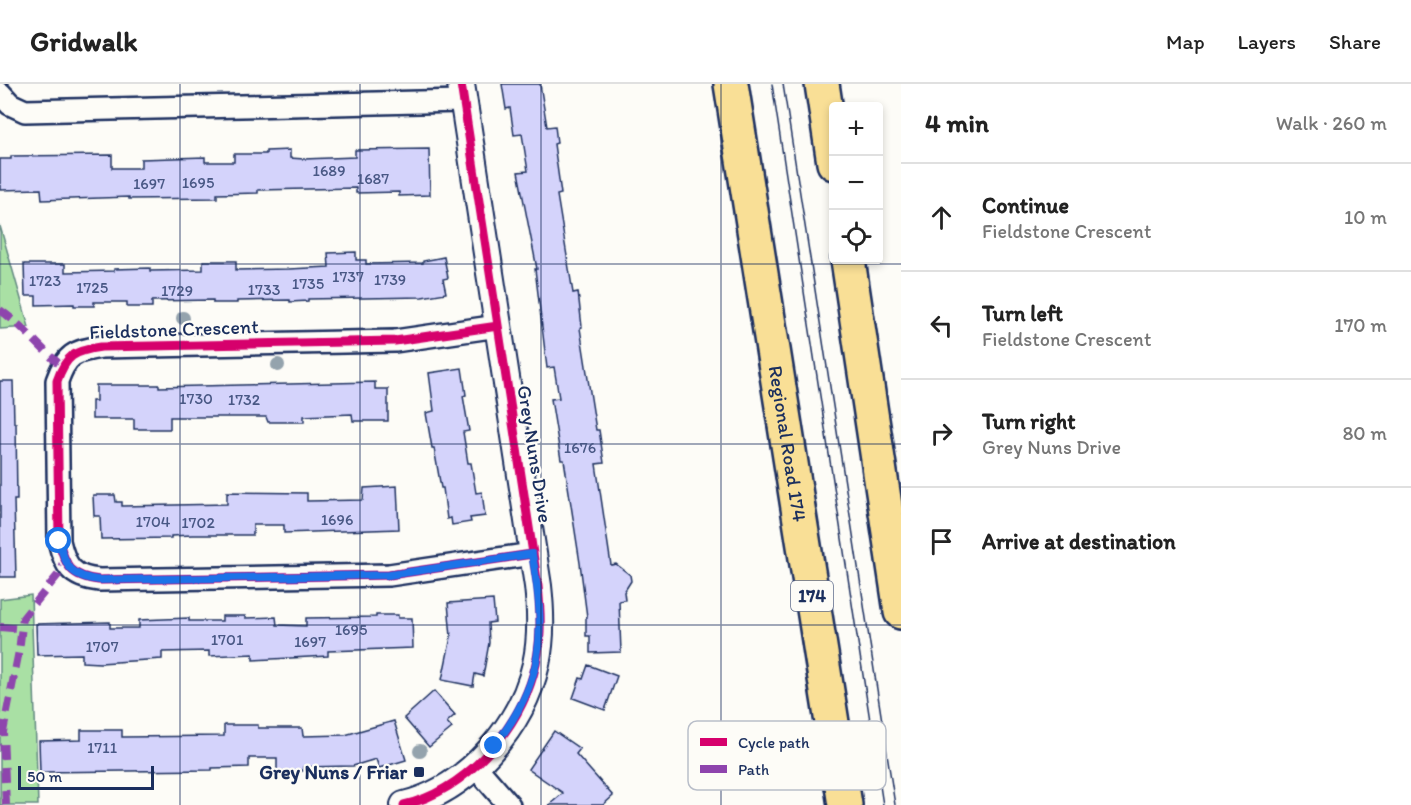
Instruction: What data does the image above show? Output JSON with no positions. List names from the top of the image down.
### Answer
{
  "streets": {
    "highway": ["Regional Road 174", "174"],
    "street": ["Fieldstone Crescent", "Grey Nuns Drive"]
  },
  "crossings": [
    ["Fieldstone Crescent", "Grey Nuns Drive"]
  ],
  "places": {
    "transit": ["Grey Nuns / Friar"]
  },
  "house_numbers": [
    "1689",
    "1687",
    "1695",
    "1697",
    "1737",
    "1739",
    "1723",
    "1735",
    "1725",
    "1733",
    "1729",
    "1730",
    "1732",
    "1676",
    "1696",
    "1704",
    "1702",
    "1695",
    "1701",
    "1697",
    "1707",
    "1711"
  ],
  "legend": ["Cycle path", "Path"],
  "scale_bar": "50 m",
  "page": {
    "header": "Gridwalk",
    "nav": ["Map", "Layers", "Share"],
    "heading": ["4 min", "Walk · 260 m"],
    "map_buttons": ["+", "−"],
    "list": [
      ["Continue", "Fieldstone Crescent", "10 m"],
      ["Turn left", "Fieldstone Crescent", "170 m"],
      ["Turn right", "Grey Nuns Drive", "80 m"],
      "Arrive at destination"
    ],
    "scale": "50 m"
  }
}
